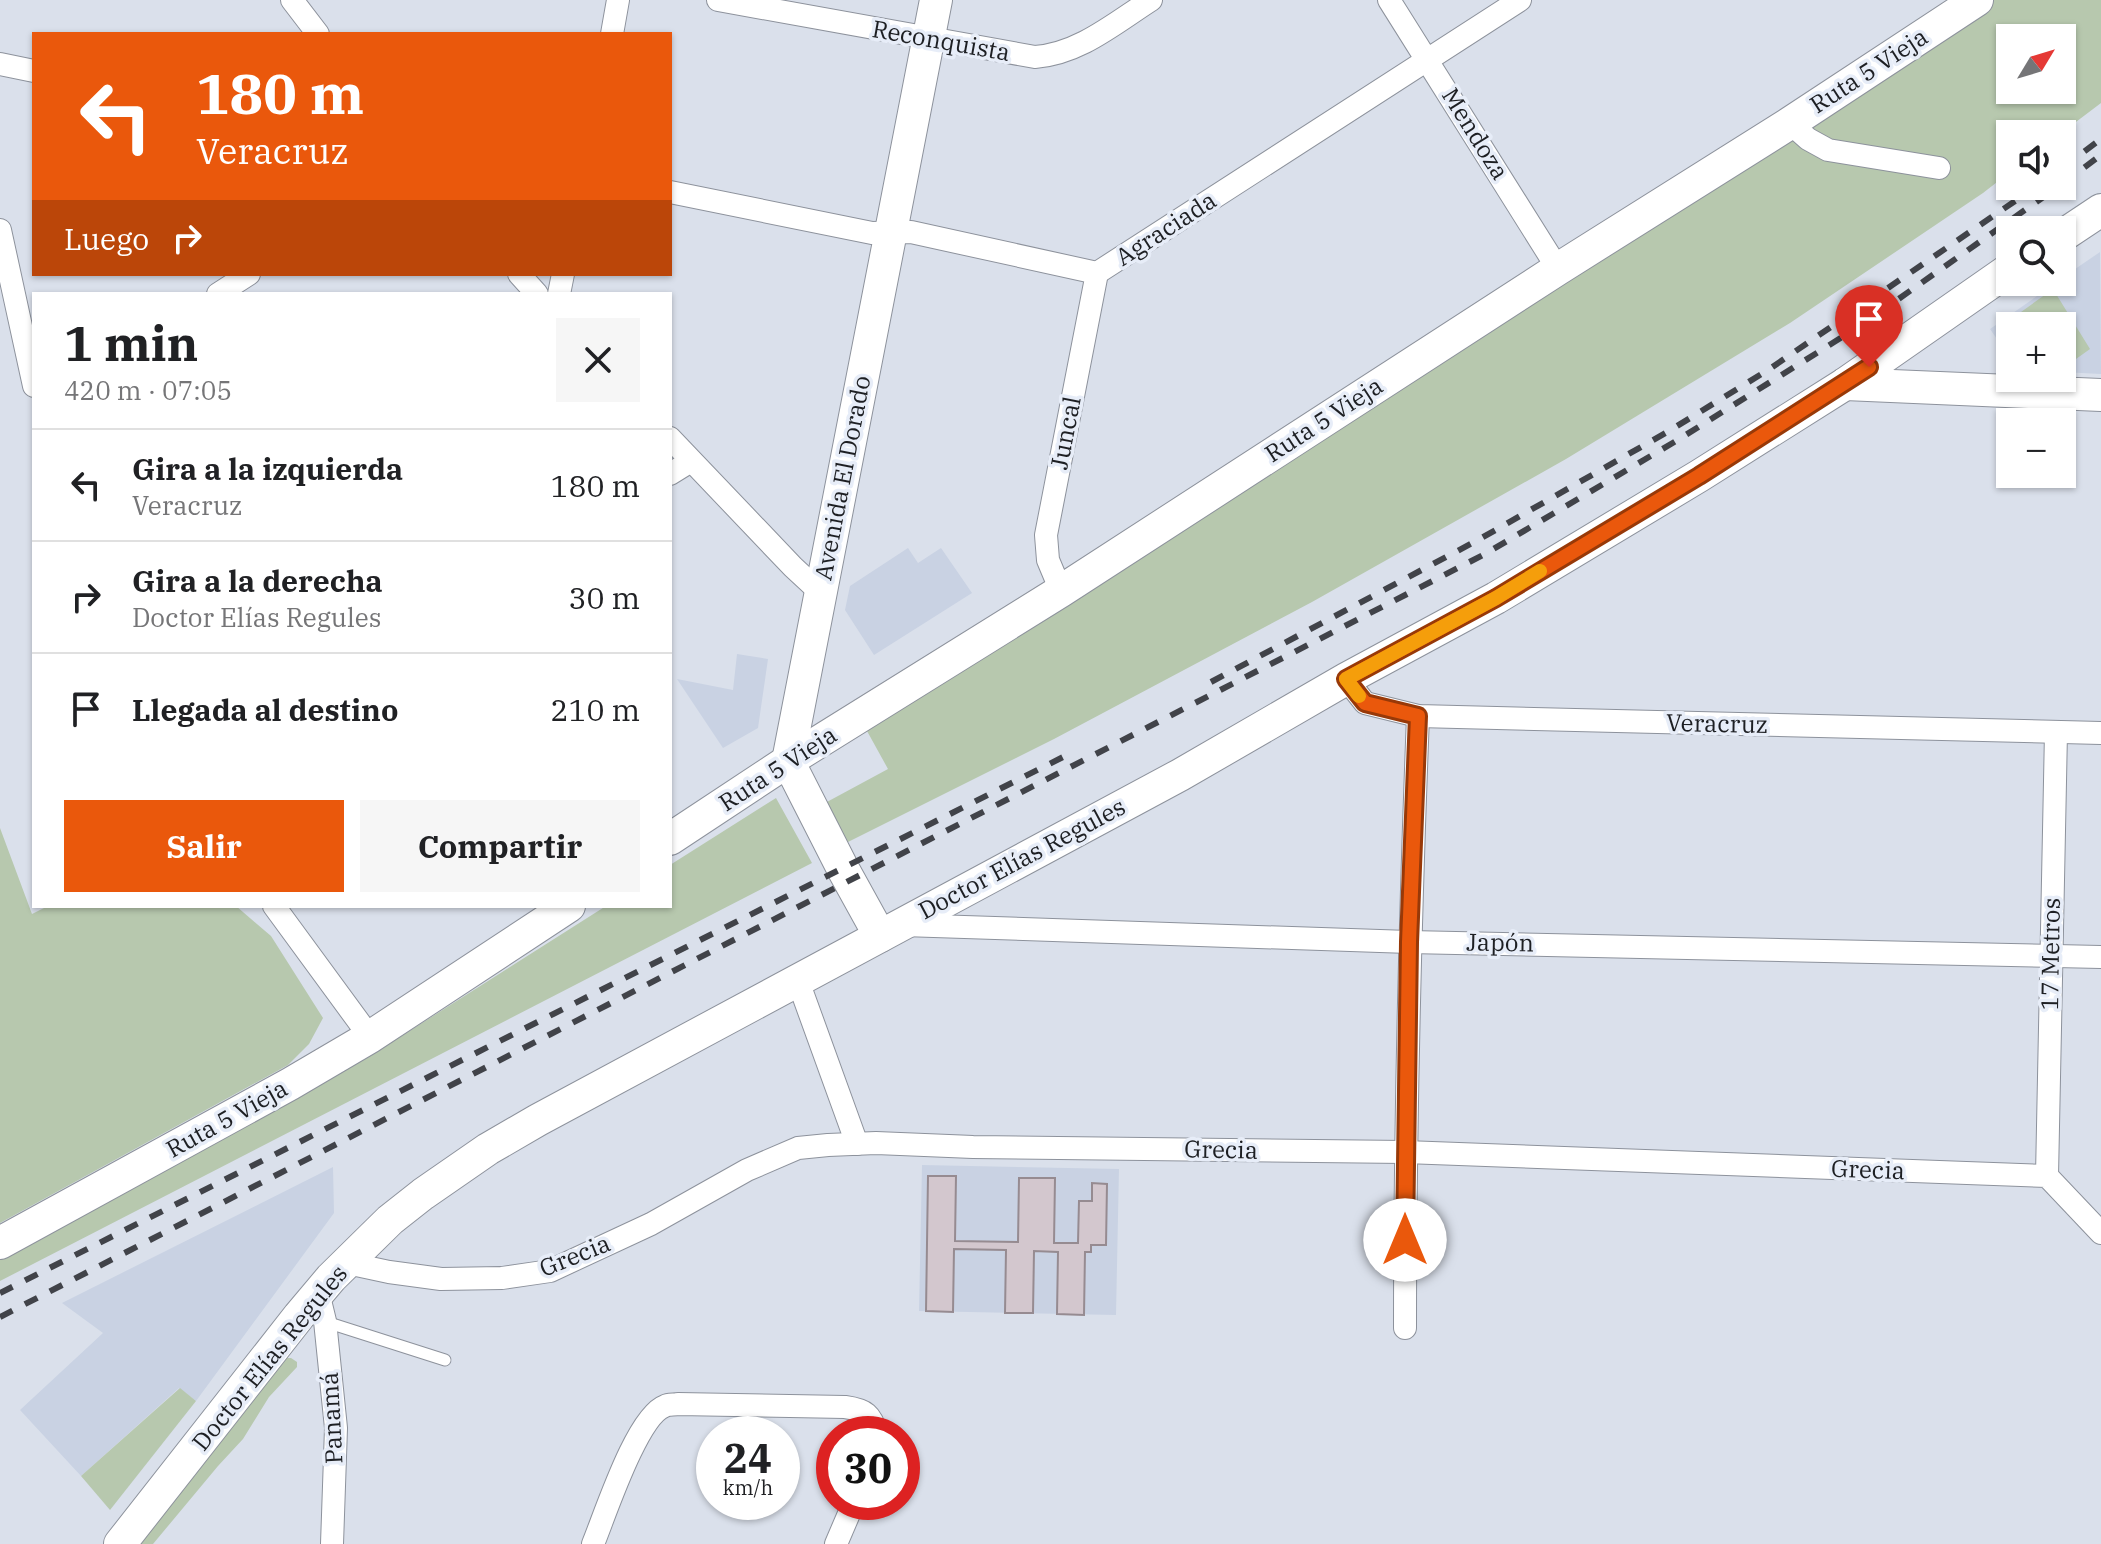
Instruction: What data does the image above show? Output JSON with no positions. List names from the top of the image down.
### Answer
{
  "streets": {
    "street": [
      "Reconquista",
      "Ruta 5 Vieja",
      "Mendoza",
      "Agraciada",
      "Juncal",
      "Avenida El Dorado",
      "Veracruz",
      "Doctor Elías Regules",
      "Japón",
      "17 Metros",
      "Grecia",
      "Panamá"
    ]
  },
  "crossings": [
    ["Reconquista", "Avenida El Dorado"],
    ["Ruta 5 Vieja", "Mendoza"],
    ["Ruta 5 Vieja", "Juncal"],
    ["Ruta 5 Vieja", "Avenida El Dorado"],
    ["Mendoza", "Agraciada"],
    ["Agraciada", "Juncal"],
    ["Agraciada", "Avenida El Dorado"],
    ["Veracruz", "Doctor Elías Regules"],
    ["Veracruz", "17 Metros"],
    ["Doctor Elías Regules", "Japón"],
    ["Doctor Elías Regules", "Grecia"],
    ["Doctor Elías Regules", "Panamá"],
    ["Japón", "17 Metros"],
    ["17 Metros", "Grecia"]
  ],
  "north": "top right",
  "page": {
    "map_buttons": ["+", "−"],
    "turn": ["180 m", "Veracruz"],
    "then": "Luego",
    "heading": ["1 min", "420 m · 07:05"],
    "list": [
      {
        "name": "Gira a la izquierda",
        "note": "Veracruz",
        "value": "180 m"
      },
      {
        "name": "Gira a la derecha",
        "note": "Doctor Elías Regules",
        "value": "30 m"
      },
      {
        "name": "Llegada al destino",
        "value": "210 m"
      }
    ],
    "buttons": ["Salir", "Compartir"],
    "speed": "24 km/h",
    "limit": "30"
  }
}
